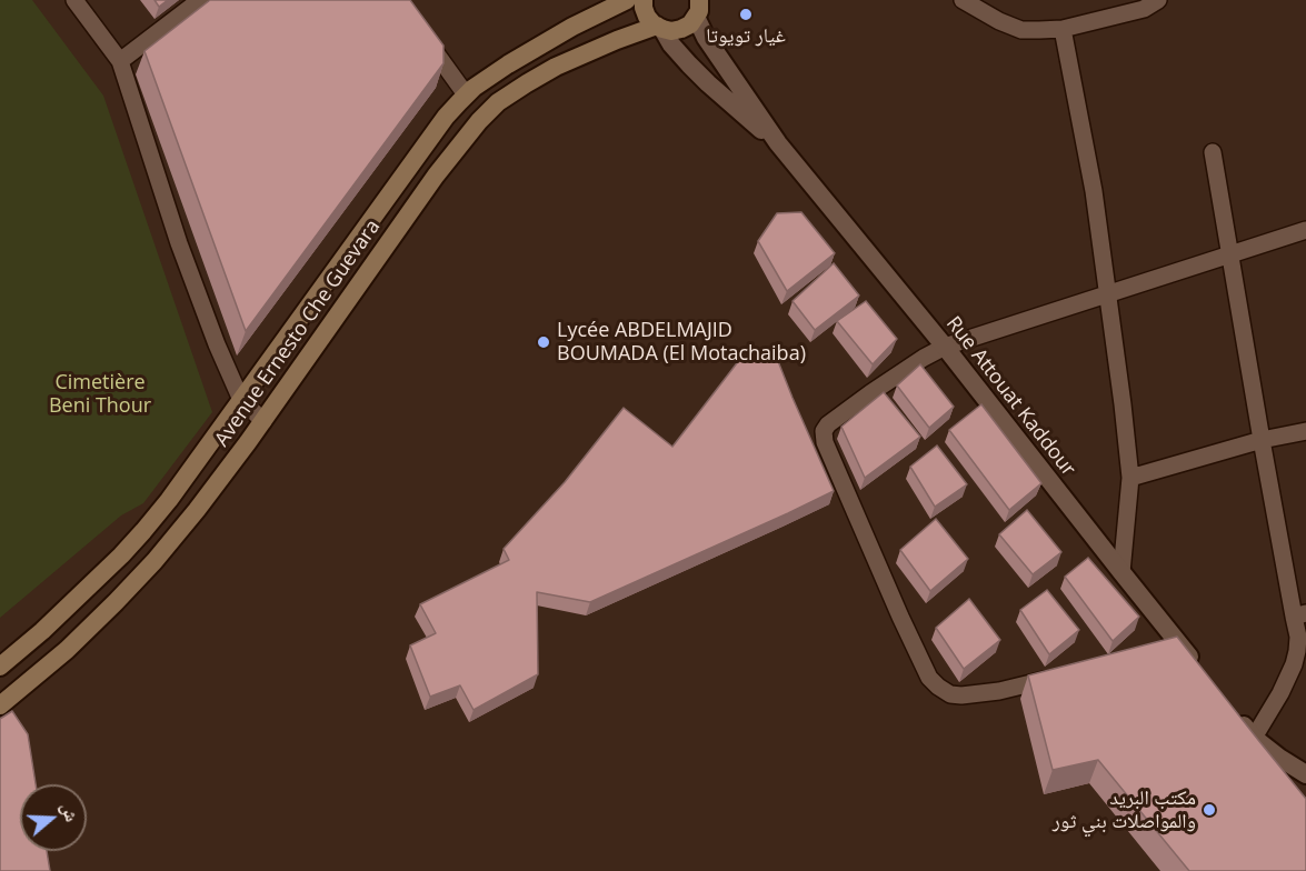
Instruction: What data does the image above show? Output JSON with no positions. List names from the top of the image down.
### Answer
{
  "streets": {
    "main road": ["Avenue Ernesto Che Guevara"],
    "street": ["Rue Attouat Kaddour"]
  },
  "crossings": [
    ["Avenue Ernesto Che Guevara", "Rue Attouat Kaddour"]
  ],
  "parks": ["Cimetière Beni Thour"],
  "places": ["غيار تويوتا", "Lycée ABDELMAJID BOUMADA (El Motachaiba)", "مكتب البريد والمواصلات بني ثور"],
  "north": "right"
}
